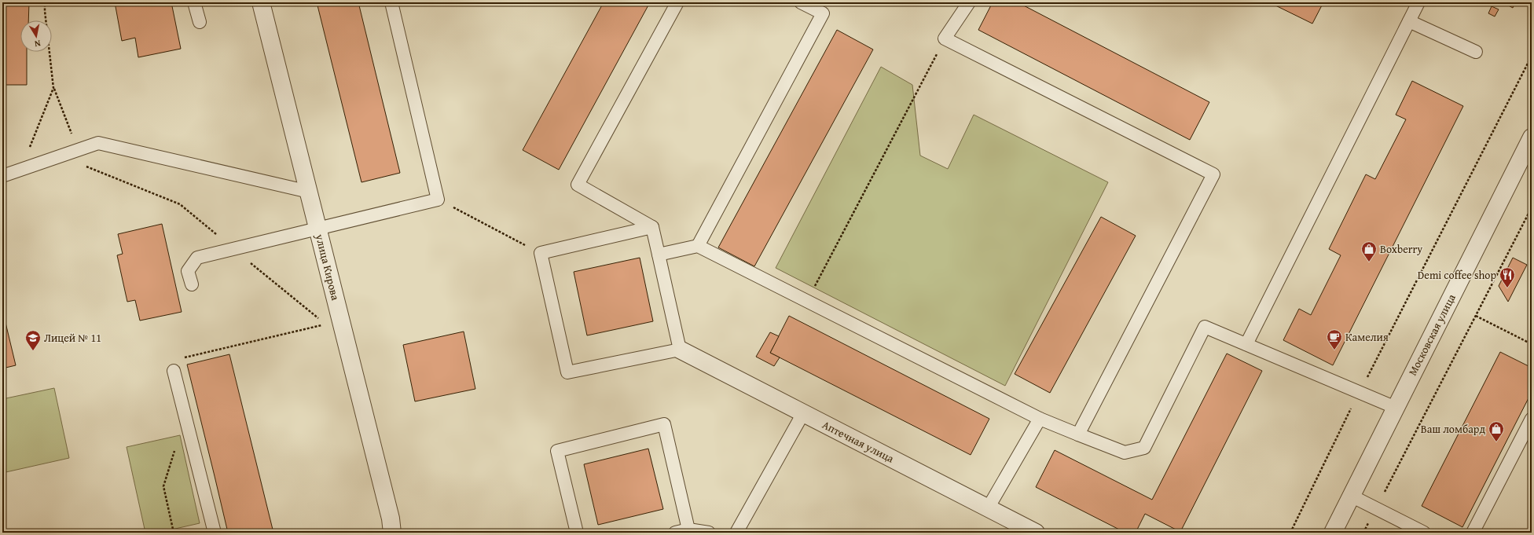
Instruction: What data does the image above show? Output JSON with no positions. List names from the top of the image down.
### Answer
{
  "streets": {
    "street": ["улица Кирова", "Московская улица", "Аптечная улица"]
  },
  "places": {
    "shop": ["Boxberry", "Ваш ломбард"],
    "restaurant": ["Demi coffee shop"],
    "cafe": ["Камелия"],
    "school or university": ["Лицей № 11"]
  },
  "north": "bottom"
}
